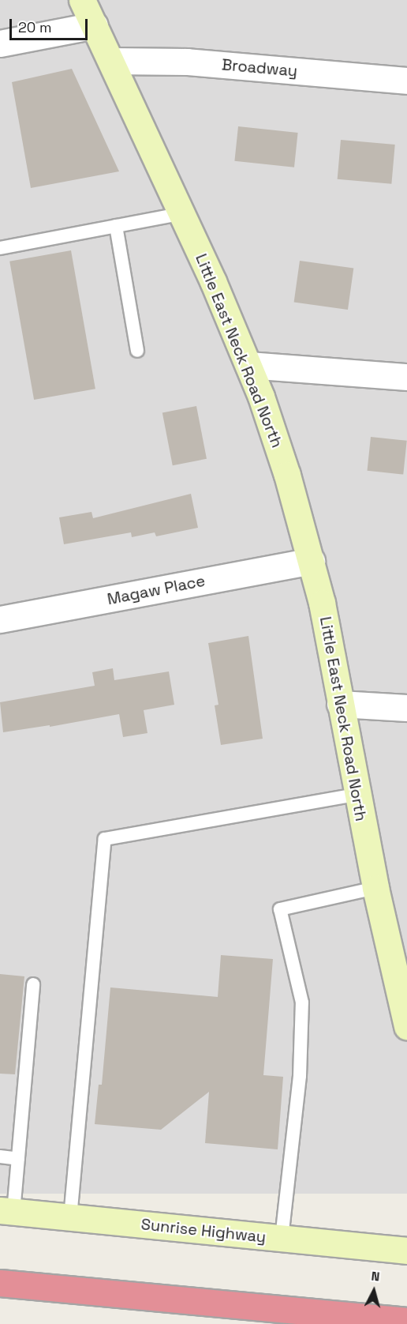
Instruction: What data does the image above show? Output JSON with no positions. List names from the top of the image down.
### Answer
{
  "streets": {
    "main road": ["Little East Neck Road North", "Sunrise Highway"],
    "street": ["Broadway", "Magaw Place"]
  },
  "crossings": [
    ["Broadway", "Little East Neck Road North"],
    ["Little East Neck Road North", "Magaw Place"]
  ],
  "scale_bar": "20 m",
  "north": "top"
}
